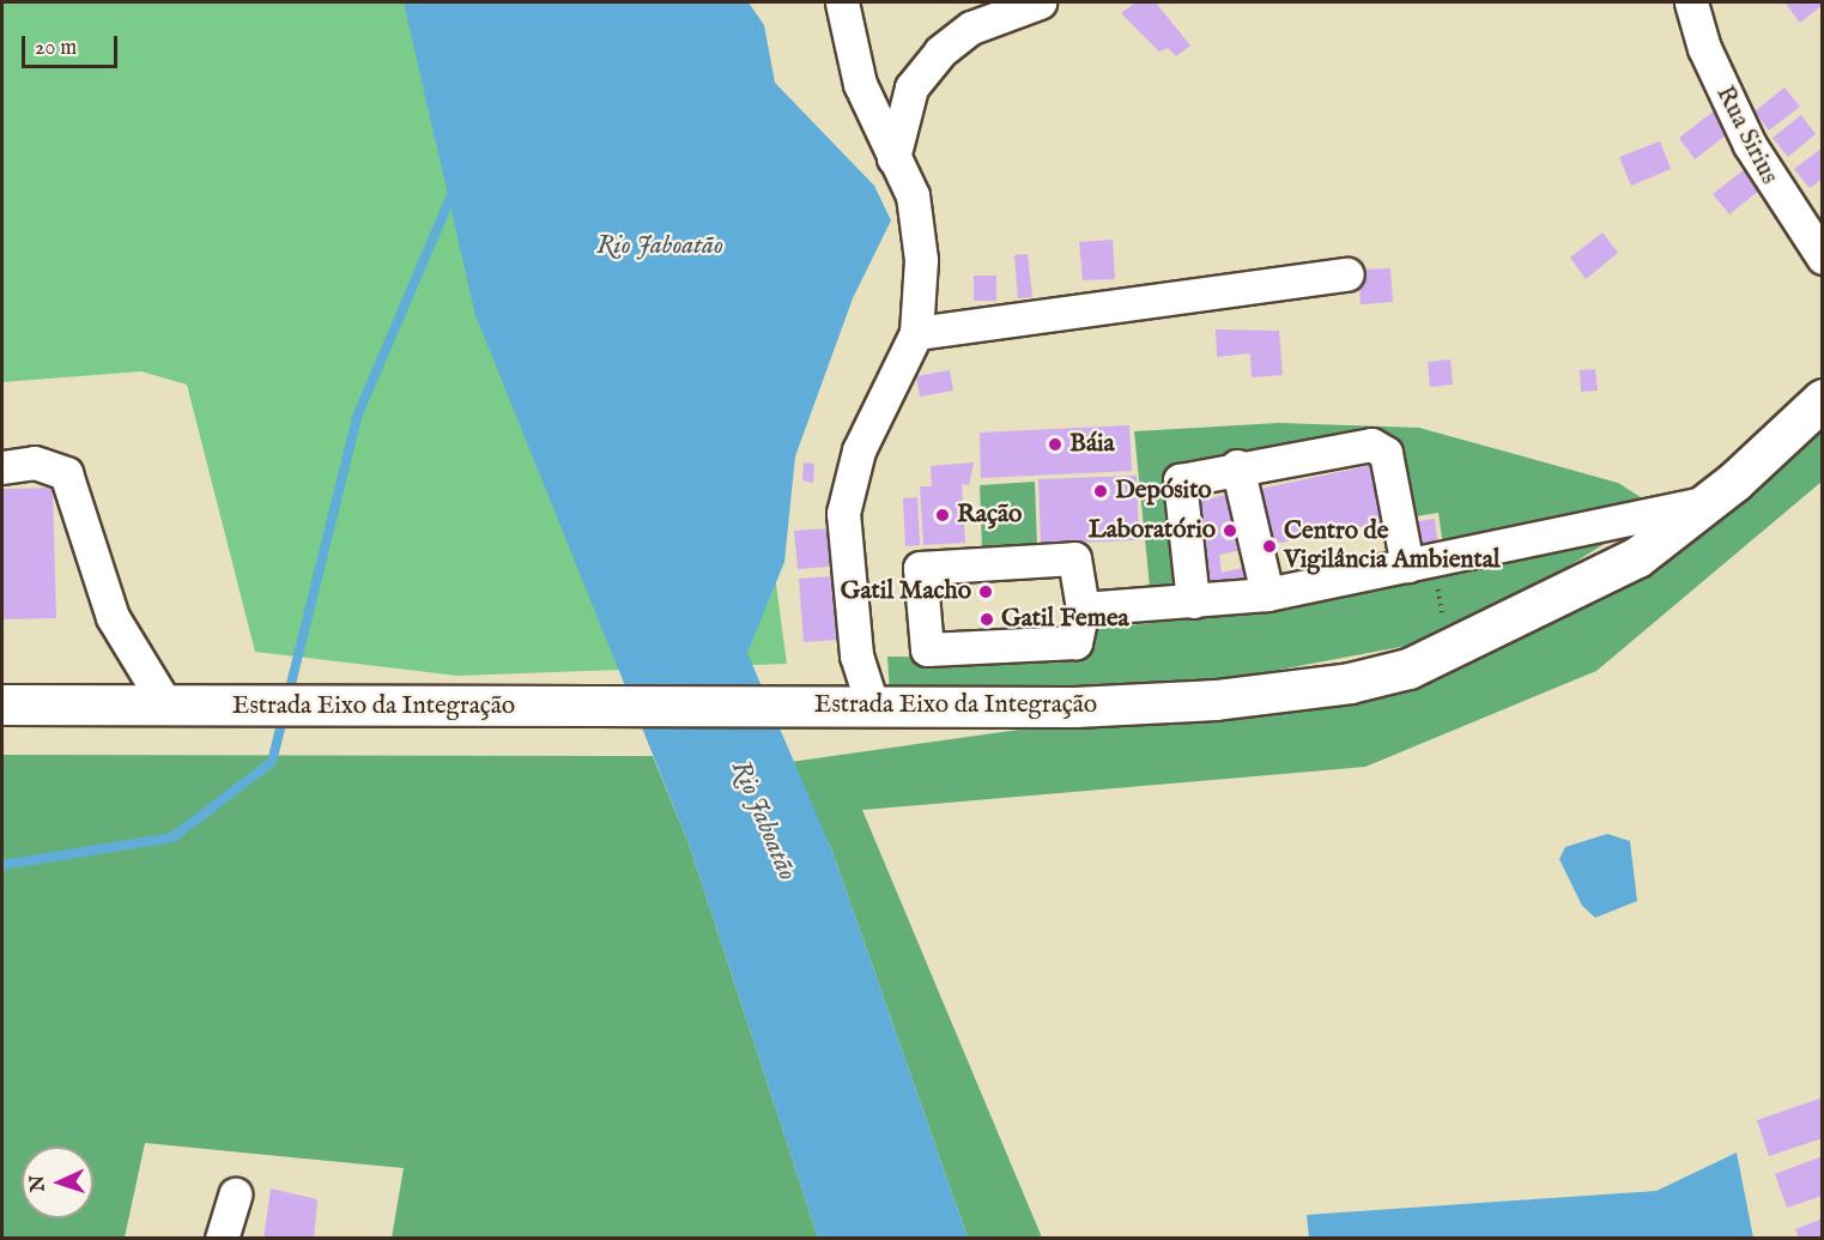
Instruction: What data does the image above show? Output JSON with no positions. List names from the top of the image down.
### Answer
{
  "streets": {
    "main road": ["Estrada Eixo da Integração"],
    "street": ["Rua Sirius"]
  },
  "water": ["Rio Jaboatão"],
  "places": [
    "Báia",
    "Depósito",
    "Ração",
    "Laboratório",
    "Centro de Vigilância Ambiental",
    "Gatil Macho",
    "Gatil Femea"
  ],
  "scale_bar": "20 m",
  "north": "left"
}
